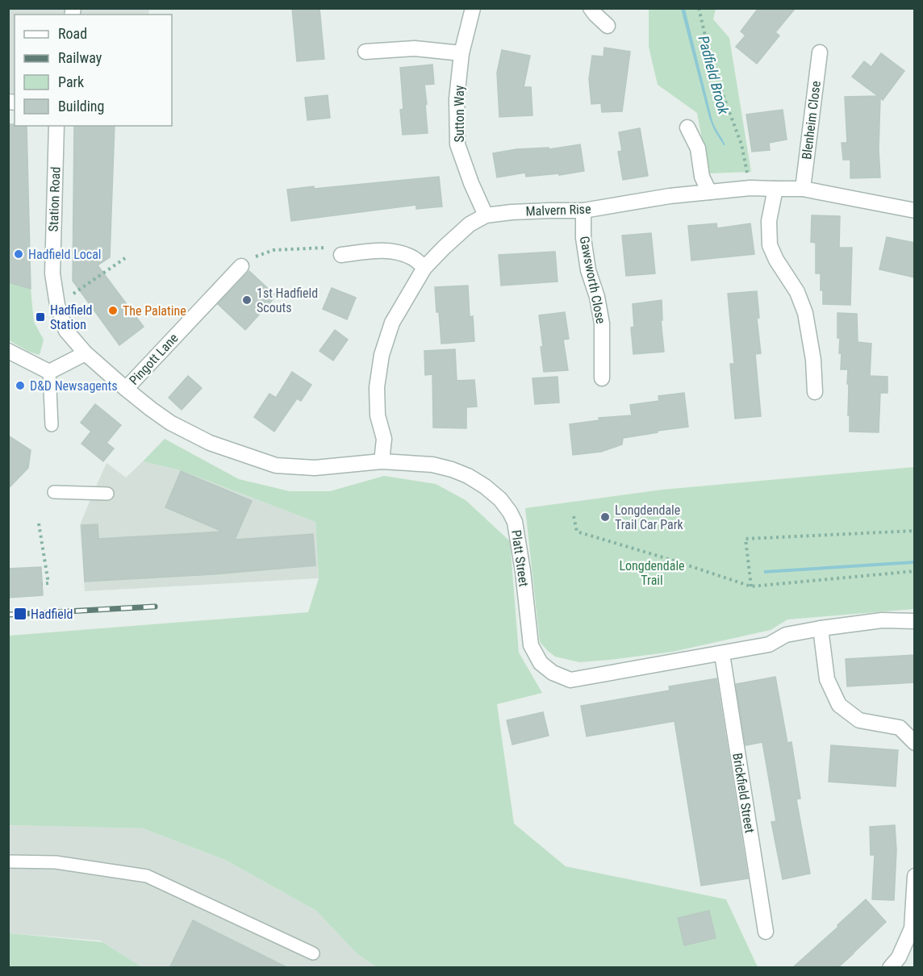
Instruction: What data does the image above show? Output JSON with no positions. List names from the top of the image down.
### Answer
{
  "streets": {
    "street": [
      "Sutton Way",
      "Blenheim Close",
      "Station Road",
      "Malvern Rise",
      "Gawsworth Close",
      "Pingott Lane",
      "Platt Street",
      "Brickfield Street"
    ]
  },
  "crossings": [
    ["Sutton Way", "Malvern Rise"],
    ["Blenheim Close", "Malvern Rise"],
    ["Station Road", "Platt Street"],
    ["Malvern Rise", "Gawsworth Close"],
    ["Malvern Rise", "Platt Street"],
    ["Pingott Lane", "Platt Street"],
    ["Platt Street", "Brickfield Street"]
  ],
  "water": ["Padfield Brook"],
  "parks": ["Longdendale Trail"],
  "places": {
    "other": [
      "Hadfield Local",
      "1st Hadfield Scouts",
      "The Palatine",
      "D&D Newsagents",
      "Longdendale Trail Car Park"
    ],
    "transit": ["Hadfield Station", "Hadfield"]
  },
  "legend": [
    "Road",
    "Railway",
    "Park",
    "Building"
  ]
}
